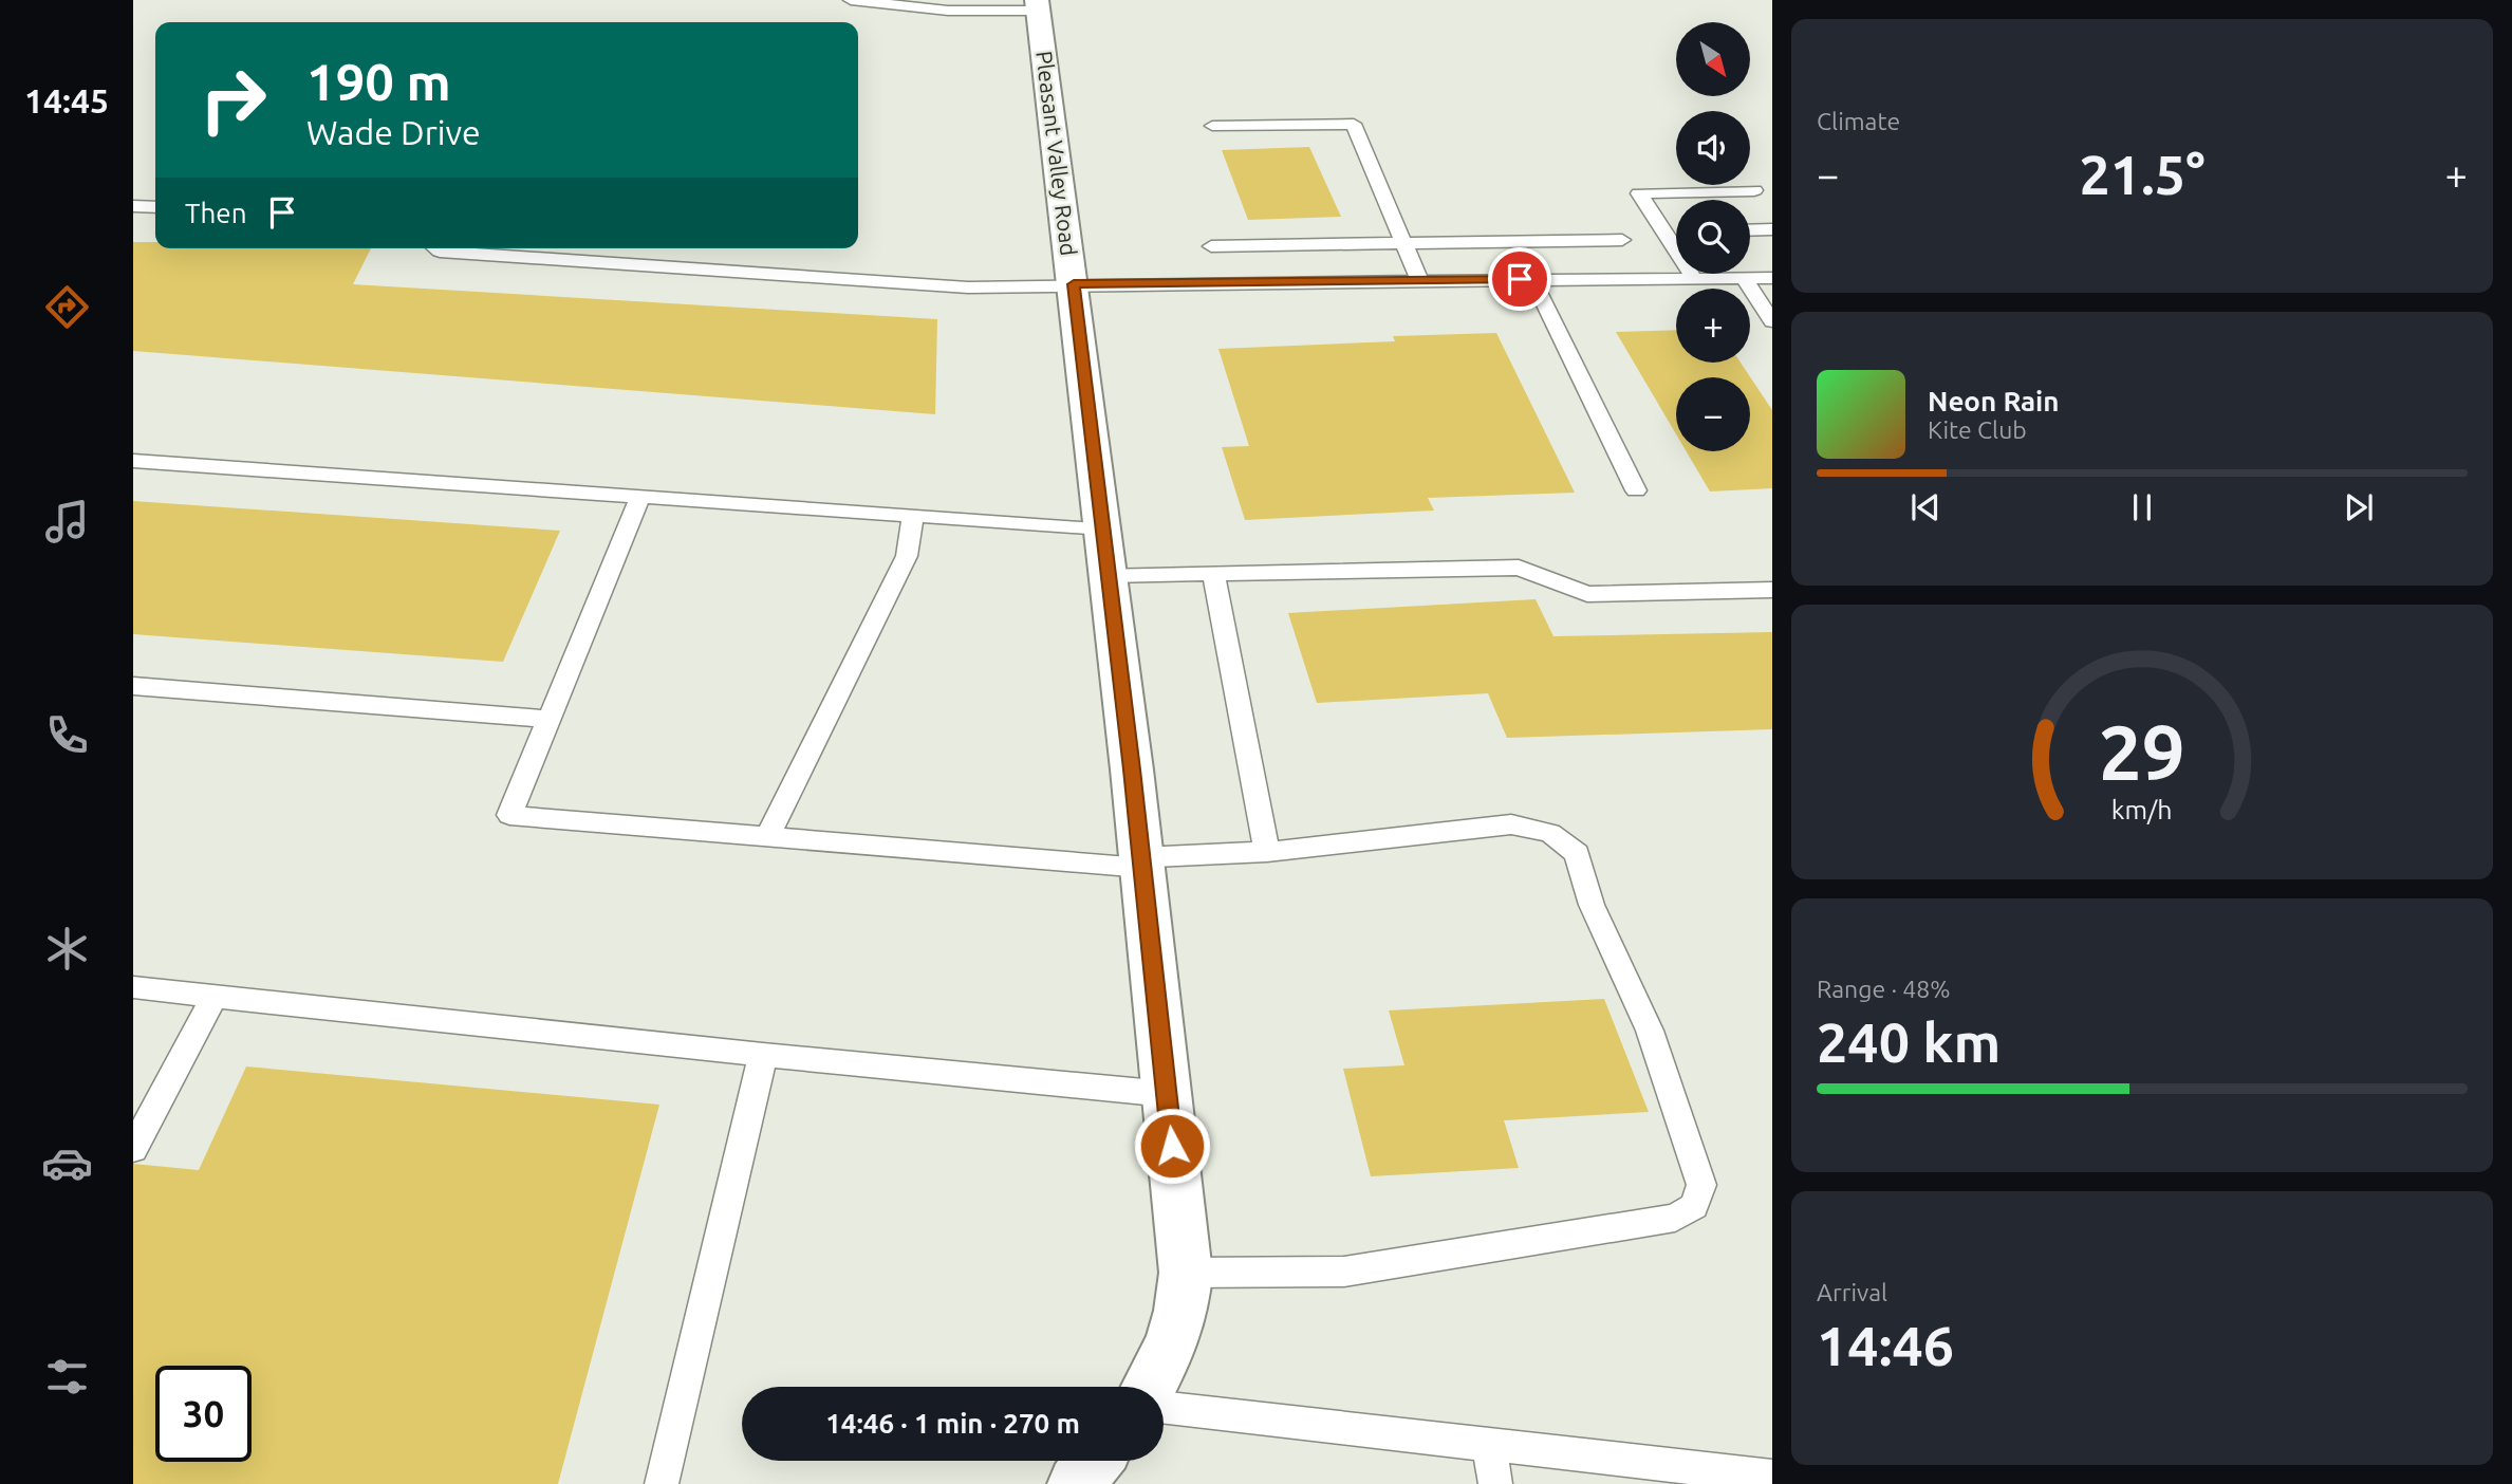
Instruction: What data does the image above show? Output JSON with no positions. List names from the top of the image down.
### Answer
{
  "streets": {
    "street": ["Pleasant Valley Road"]
  },
  "north": "bottom right",
  "page": {
    "tabs": "14:45",
    "tile": [
      "Climate",
      ["Range · 48%", "240 km"],
      ["Arrival", "14:46"]
    ],
    "map_buttons": ["+", "−"],
    "turn": ["190 m", "Wade Drive"],
    "heat": ["−", "21.5°", "+"],
    "then": "Then",
    "song": ["Neon Rain", "Kite Club"],
    "limit": "30",
    "trip": "14:46 · 1 min · 270 m",
    "gauge": ["29", "km/h"]
  }
}
